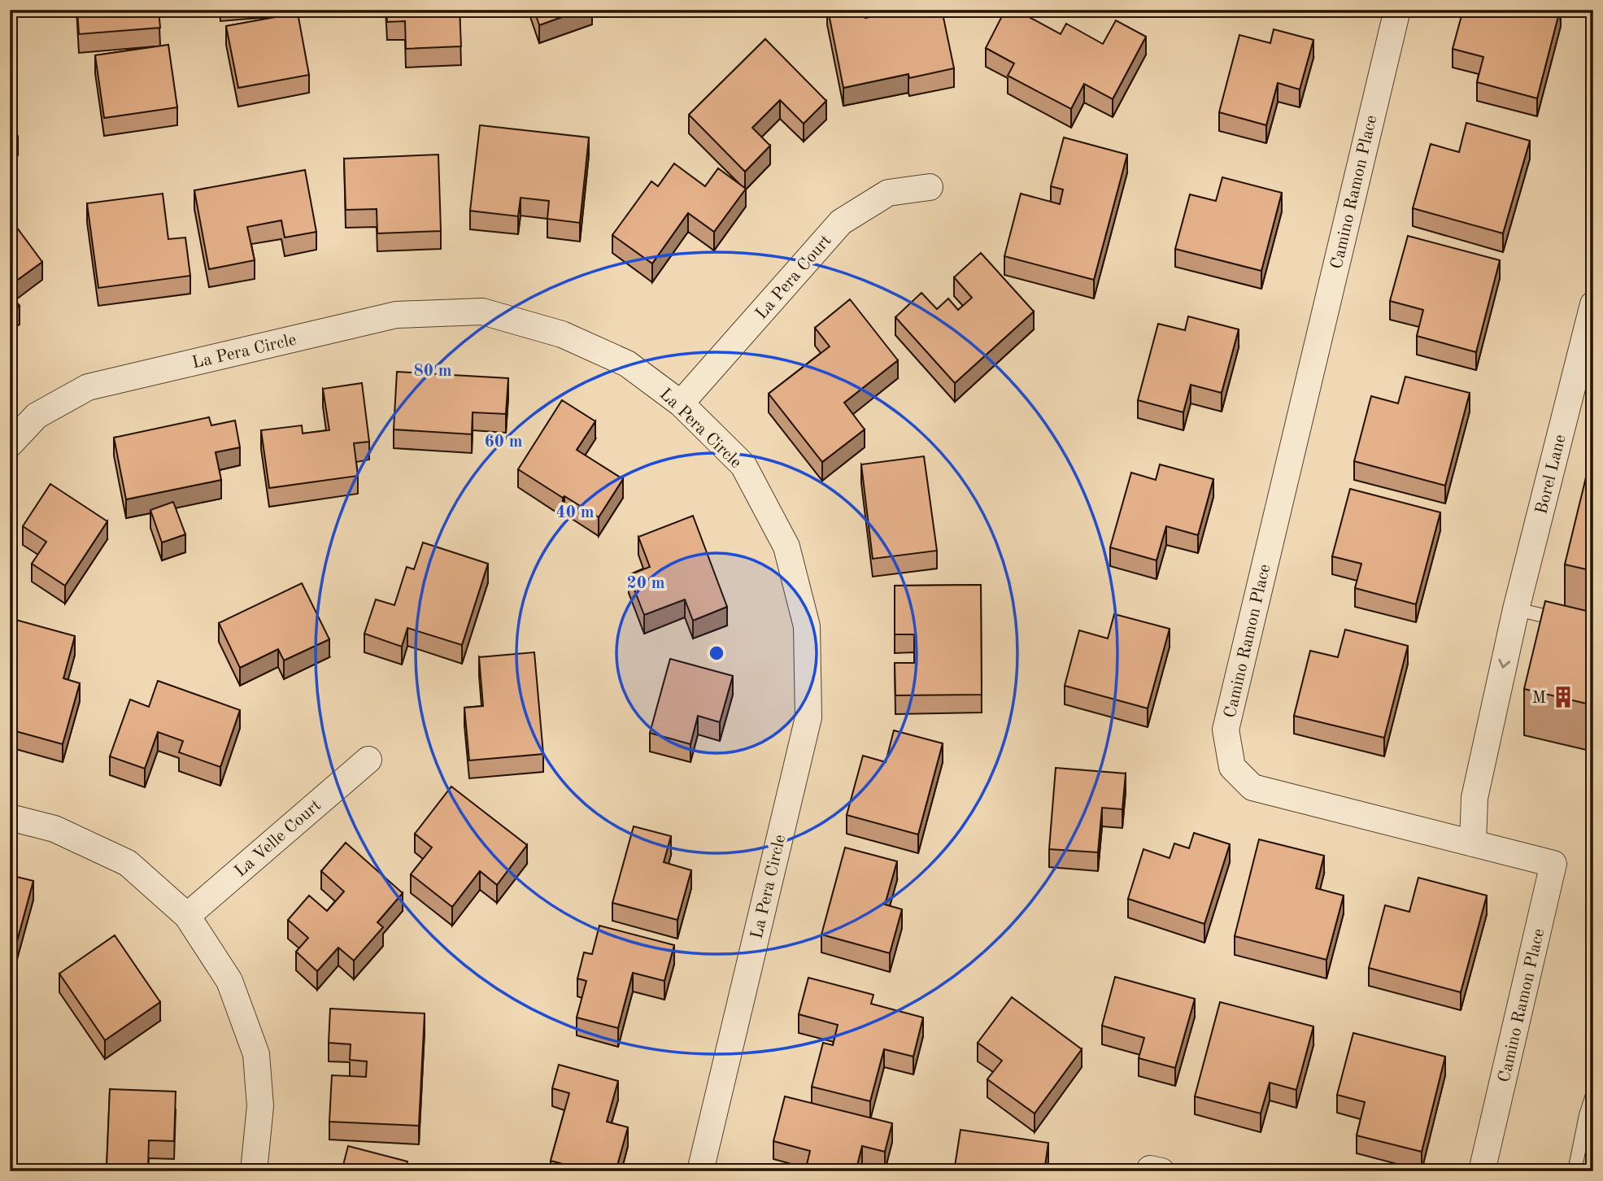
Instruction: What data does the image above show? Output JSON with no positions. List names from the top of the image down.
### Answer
{
  "streets": {
    "street": [
      "Camino Ramon Place",
      "La Pera Court",
      "La Pera Circle",
      "Borel Lane",
      "La Velle Court"
    ]
  },
  "crossings": [
    ["Camino Ramon Place", "Borel Lane"],
    ["La Pera Court", "La Pera Circle"]
  ],
  "one_way": ["Borel Lane"],
  "places": {
    "building": ["M"]
  },
  "rings": [
    "80 m",
    "60 m",
    "40 m",
    "20 m"
  ]
}
